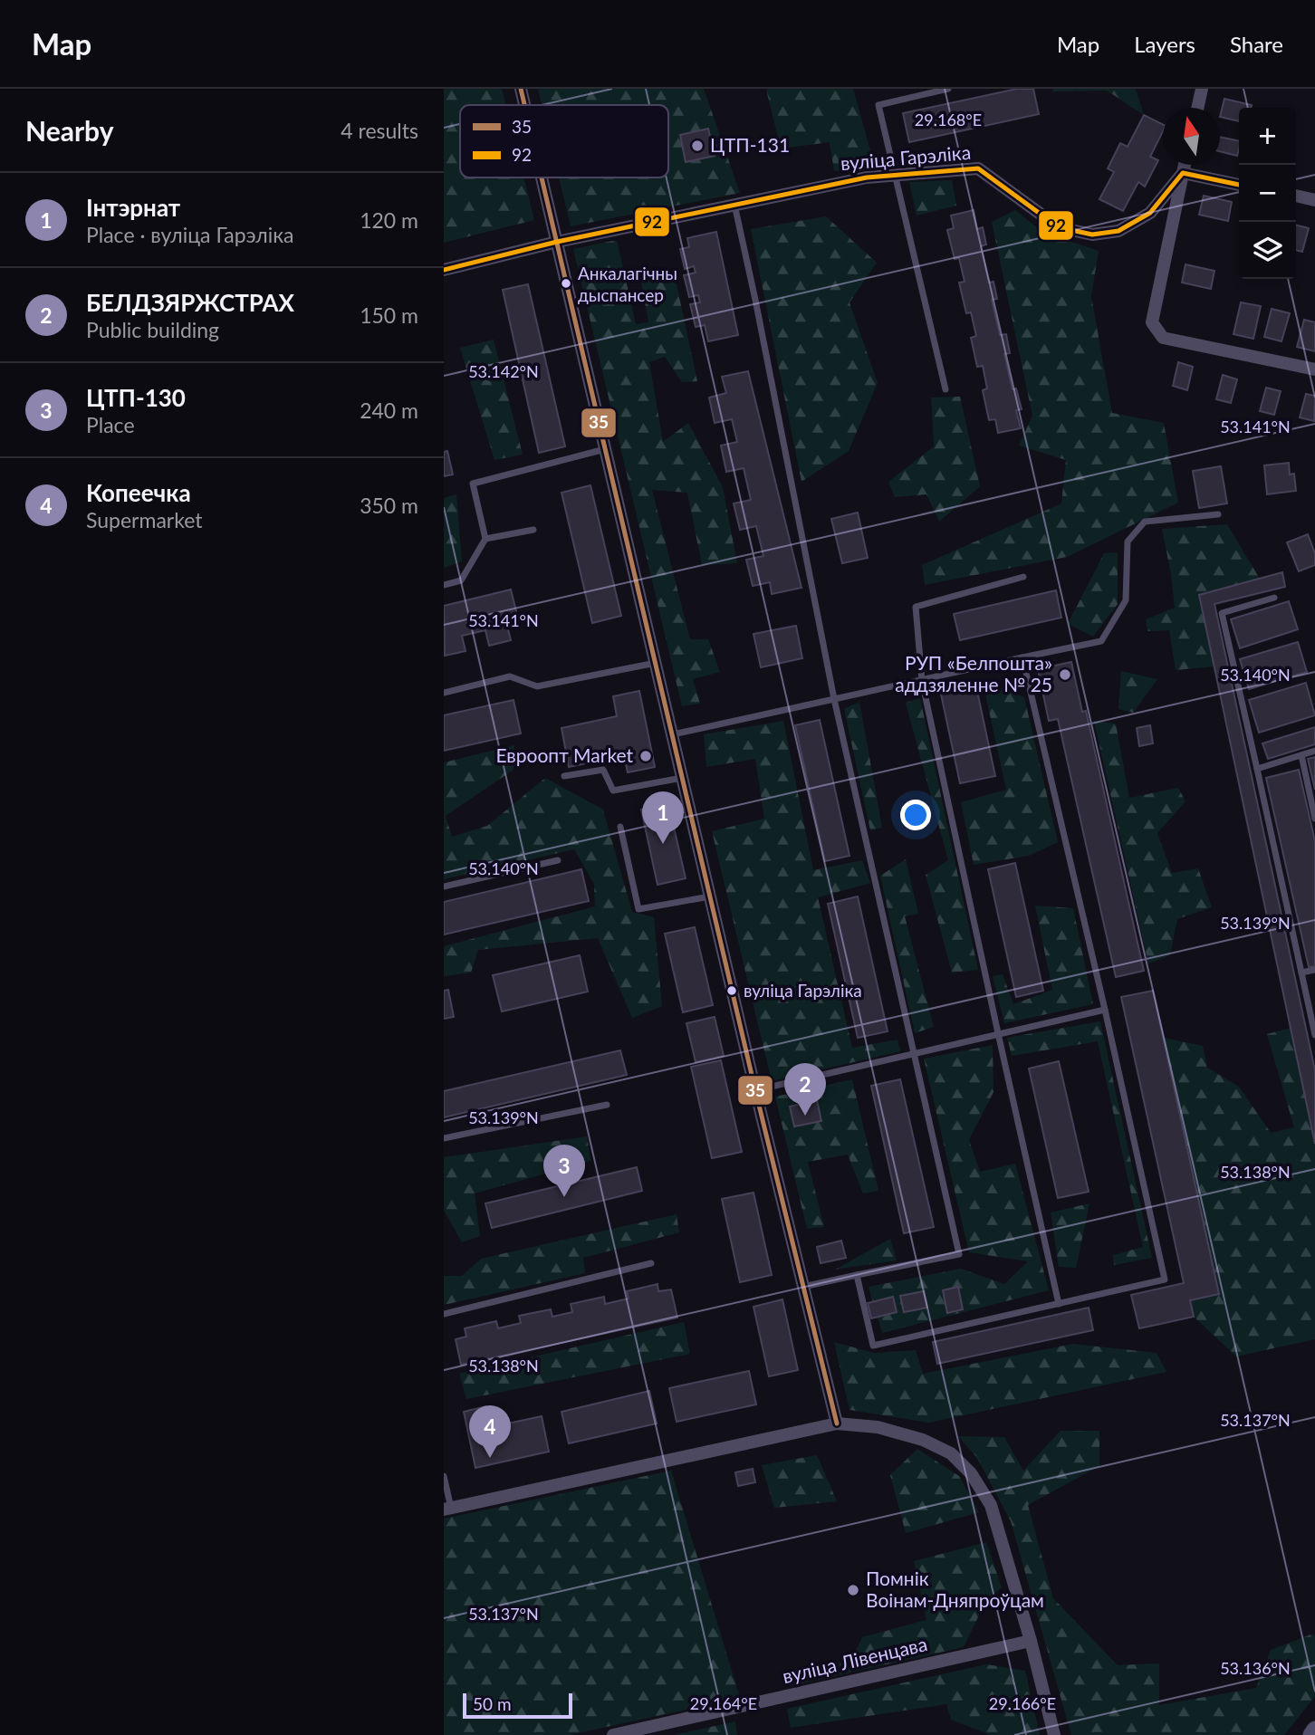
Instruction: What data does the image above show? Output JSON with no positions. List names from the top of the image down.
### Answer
{
  "streets": {
    "street": ["вуліца Гарэліка", "вуліца Лівенцава"]
  },
  "places": [
    "ЦТП-131",
    "Анкалагічны дыспансер",
    "РУП «Белпошта» аддзяленне № 25",
    "Евроопт Market",
    "вуліца Гарэліка",
    "Помнік Воінам-Дняпроўцам"
  ],
  "lines": ["transit line 35", "transit line 92"],
  "legend": ["35", "92"],
  "scale_bar": "50 m",
  "north": "top",
  "page": {
    "header": "Map",
    "nav": ["Map", "Layers", "Share"],
    "heading": ["Nearby", "4 results"],
    "map_buttons": ["+", "−"],
    "list": [
      {
        "mark": "1",
        "name": "Інтэрнат",
        "note": "Place · вуліца Гарэліка",
        "value": "120 m"
      },
      {
        "mark": "2",
        "name": "БЕЛДЗЯРЖСТРАХ",
        "note": "Public building",
        "value": "150 m"
      },
      {
        "mark": "3",
        "name": "ЦТП-130",
        "note": "Place",
        "value": "240 m"
      },
      {
        "mark": "4",
        "name": "Копеечка",
        "note": "Supermarket",
        "value": "350 m"
      }
    ],
    "pins": [
      "1",
      "2",
      "3",
      "4"
    ],
    "scale": "50 m"
  },
  "coordinates": [
    "29.168°E",
    "53.142°N",
    "53.141°N",
    "53.140°N",
    "53.139°N",
    "53.138°N",
    "53.137°N",
    "53.136°N",
    "29.164°E",
    "29.166°E"
  ]
}
